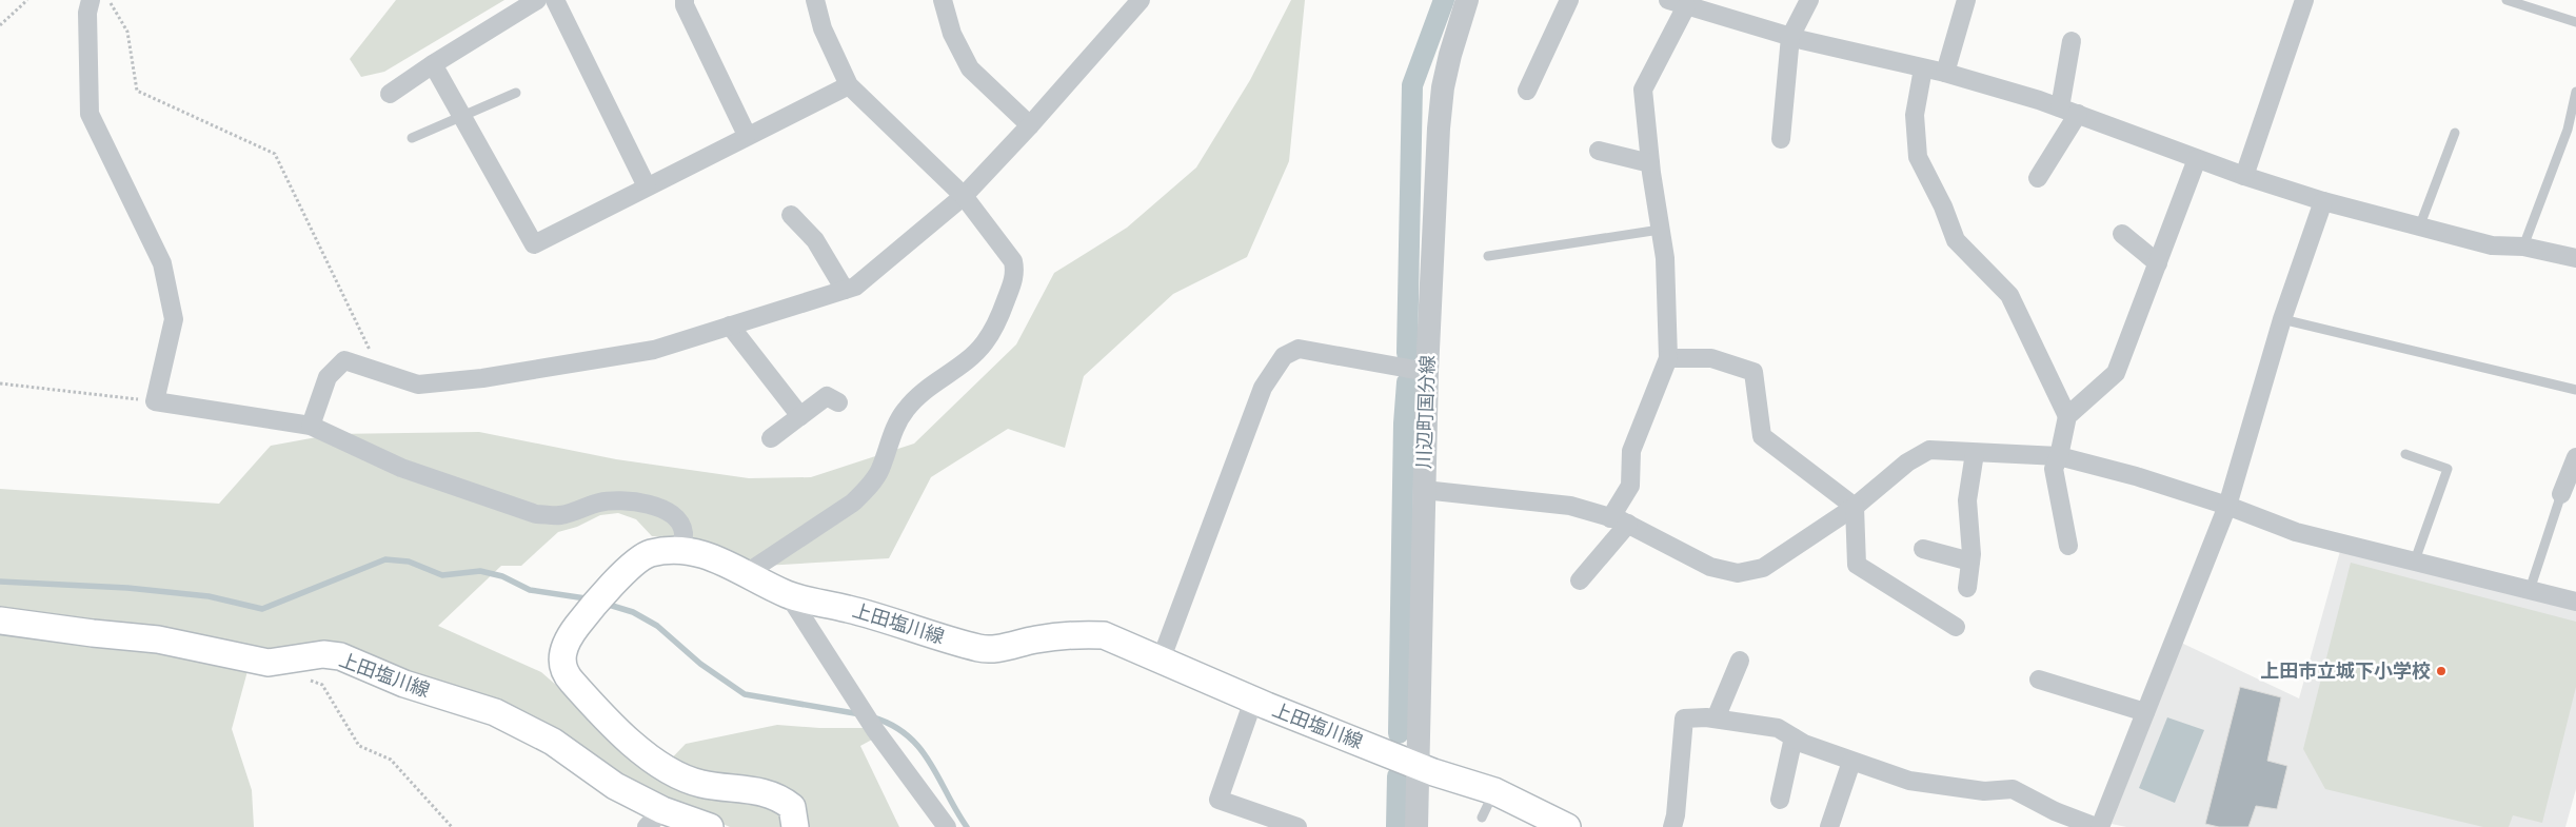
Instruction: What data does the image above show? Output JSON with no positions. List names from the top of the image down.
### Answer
{
  "streets": {
    "main road": ["上田塩川線"],
    "street": ["川辺町国分線"]
  },
  "crossings": [
    ["川辺町国分線", "上田塩川線"]
  ],
  "places": ["上田市立城下小学校"]
}
